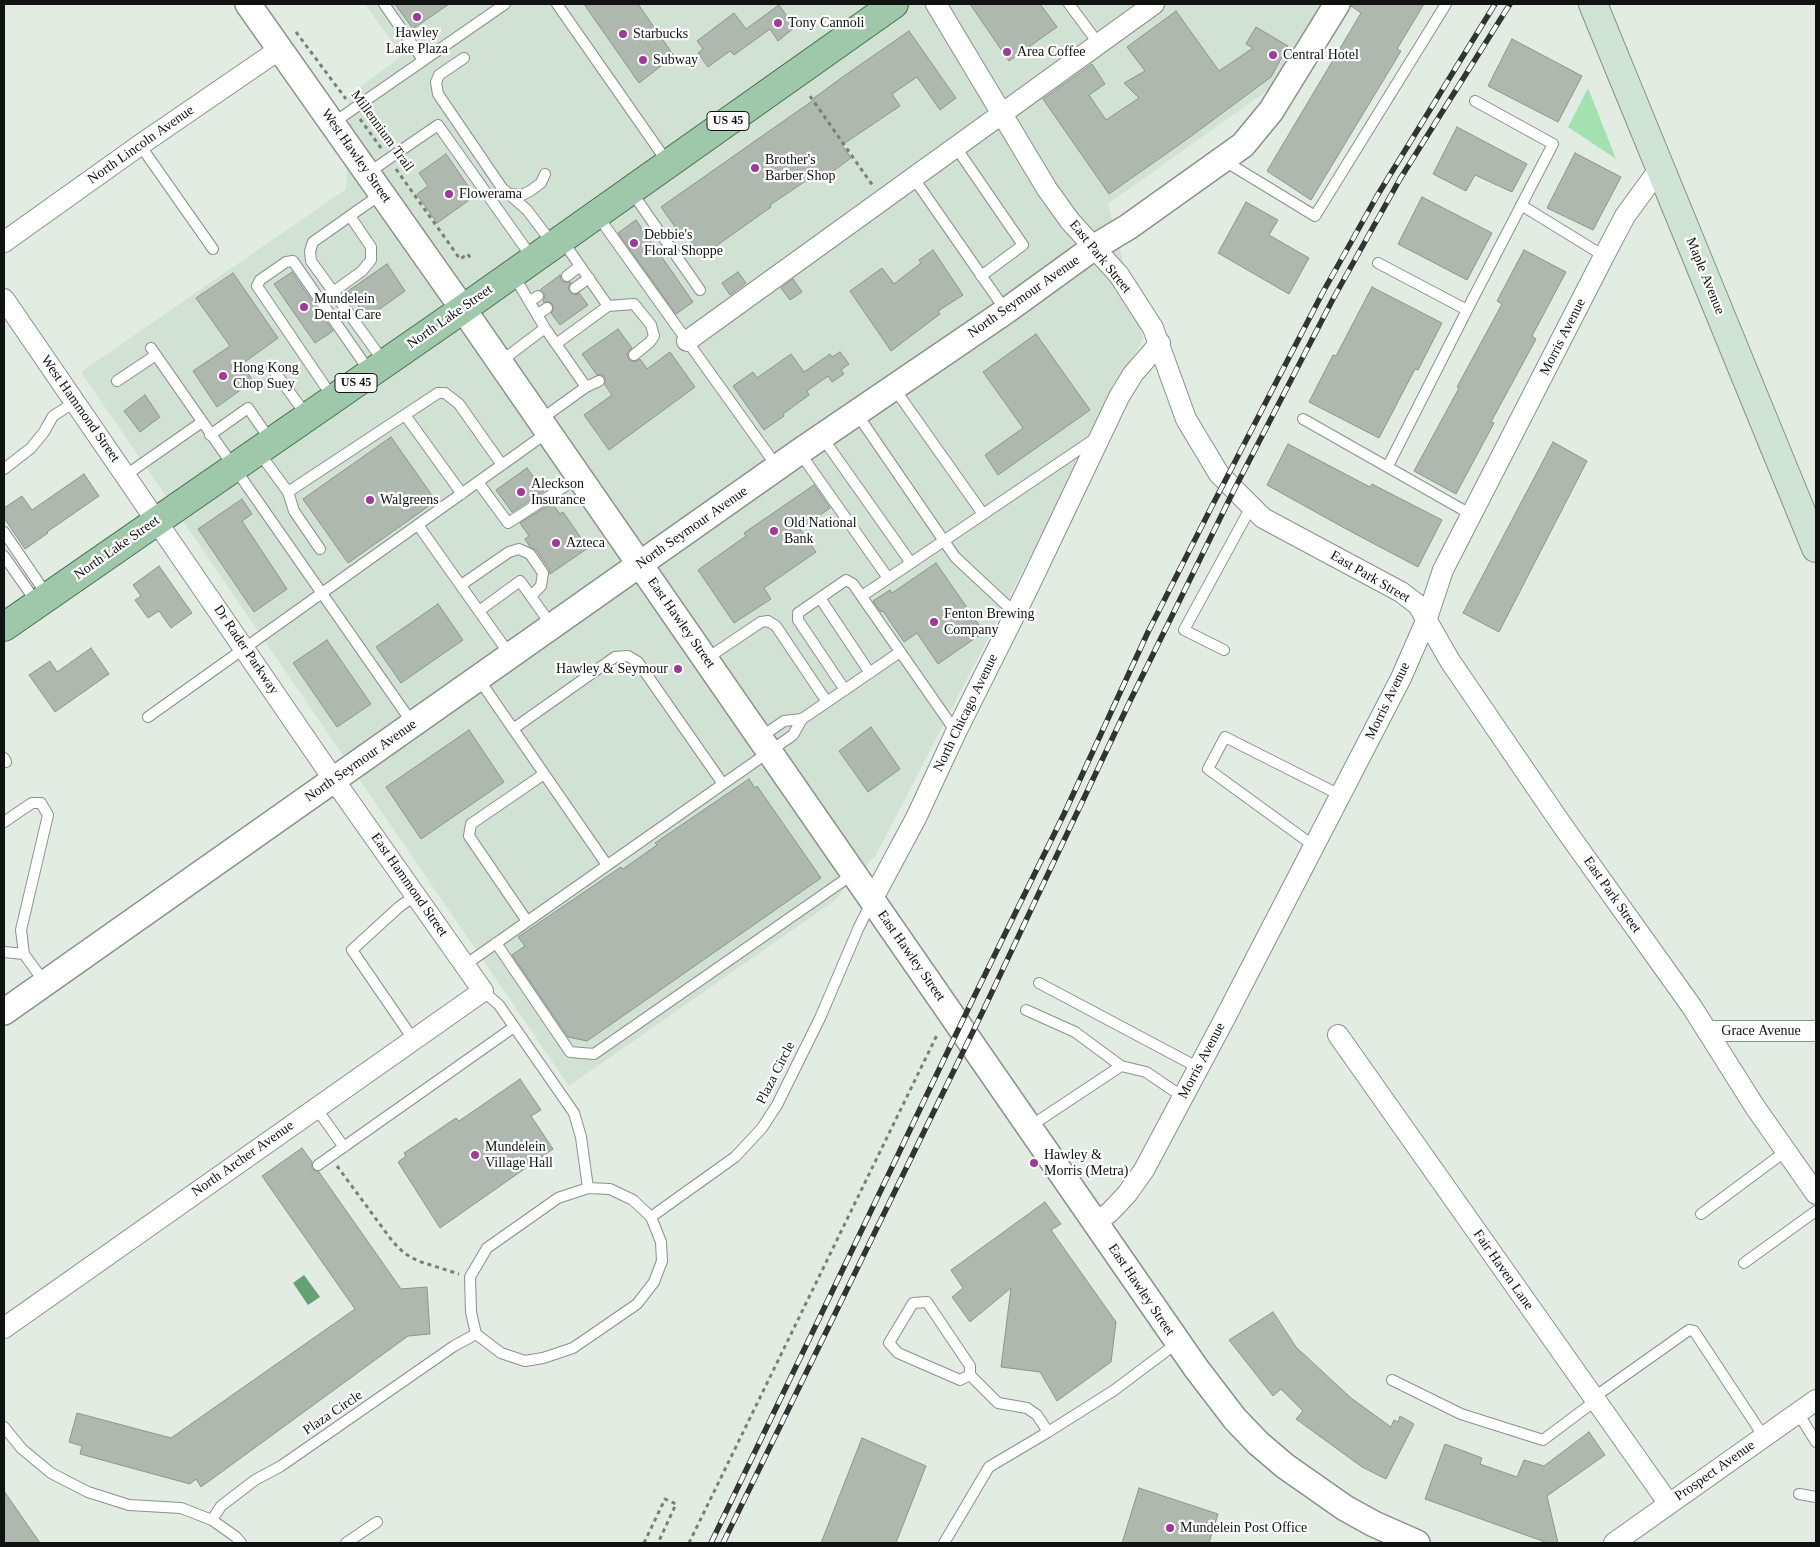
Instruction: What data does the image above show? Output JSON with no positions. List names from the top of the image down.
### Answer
{
  "streets": {
    "main road": ["US 45", "Maple Avenue", "North Lake Street"],
    "street": [
      "North Lincoln Avenue",
      "West Hawley Street",
      "East Park Street",
      "North Seymour Avenue",
      "Morris Avenue",
      "West Hammond Street",
      "East Hawley Street",
      "Dr Rader Parkway",
      "North Chicago Avenue",
      "East Hammond Street",
      "Grace Avenue",
      "North Archer Avenue",
      "Fair Haven Lane",
      "Prospect Avenue"
    ],
    "lane": ["Plaza Circle"],
    "path": ["Millennium Trail"]
  },
  "crossings": [
    ["Millennium Trail", "North Lincoln Avenue"],
    ["Millennium Trail", "West Hawley Street"],
    ["North Lincoln Avenue", "West Hawley Street"],
    ["West Hawley Street", "North Lake Street"],
    ["West Hawley Street", "East Hawley Street"],
    ["East Park Street", "North Seymour Avenue"],
    ["East Park Street", "Morris Avenue"],
    ["East Park Street", "North Chicago Avenue"],
    ["East Park Street", "Grace Avenue"],
    ["Maple Avenue", "Morris Avenue"],
    ["North Seymour Avenue", "East Hawley Street"],
    ["North Seymour Avenue", "Dr Rader Parkway"],
    ["North Seymour Avenue", "East Hammond Street"],
    ["North Lake Street", "West Hammond Street"],
    ["North Lake Street", "East Hawley Street"],
    ["North Lake Street", "Dr Rader Parkway"],
    ["Morris Avenue", "East Hawley Street"],
    ["West Hammond Street", "Dr Rader Parkway"],
    ["East Hawley Street", "North Chicago Avenue"],
    ["East Hawley Street", "Plaza Circle"],
    ["Dr Rader Parkway", "East Hammond Street"],
    ["North Chicago Avenue", "Plaza Circle"],
    ["East Hammond Street", "North Archer Avenue"],
    ["Fair Haven Lane", "Prospect Avenue"]
  ],
  "places": [
    "Hawley Lake Plaza",
    "Tony Cannoli",
    "Starbucks",
    "Area Coffee",
    "Central Hotel",
    "Subway",
    "Brother's Barber Shop",
    "Flowerama",
    "Debbie's Floral Shoppe",
    "Mundelein Dental Care",
    "Hong Kong Chop Suey",
    "Aleckson Insurance",
    "Walgreens",
    "Old National Bank",
    "Azteca",
    "Fenton Brewing Company",
    "Hawley & Seymour",
    "Mundelein Village Hall",
    "Hawley & Morris (Metra)",
    "Mundelein Post Office"
  ]
}
